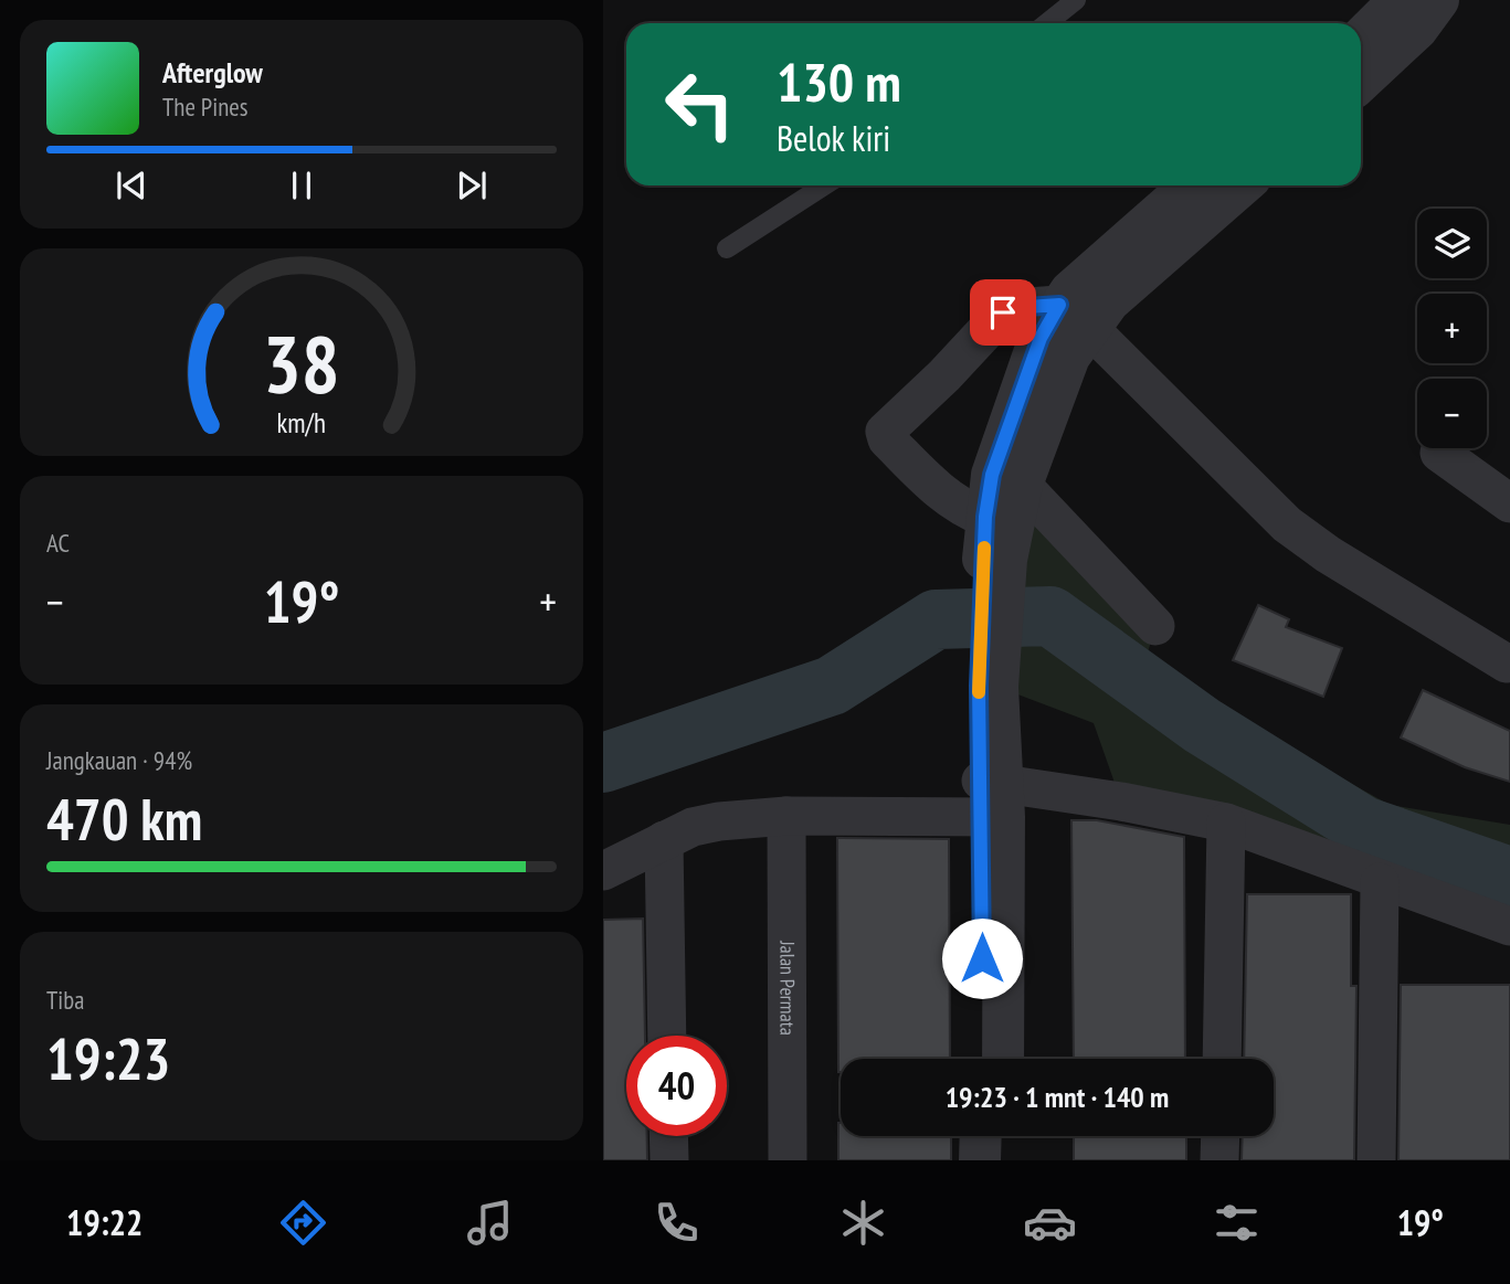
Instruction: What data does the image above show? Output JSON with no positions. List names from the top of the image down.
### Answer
{
  "streets": {
    "street": ["Jalan Permata"]
  },
  "page": {
    "turn": ["130 m", "Belok kiri"],
    "song": ["Afterglow", "The Pines"],
    "map_buttons": ["+", "−"],
    "tile": [
      "AC",
      ["Jangkauan · 94%", "470 km"],
      ["Tiba", "19:23"]
    ],
    "heat": ["−", "19°", "+"],
    "limit": "40",
    "trip": "19:23 · 1 mnt · 140 m",
    "tabs": ["19:22", "19°"],
    "gauge": ["38", "km/h"]
  }
}
